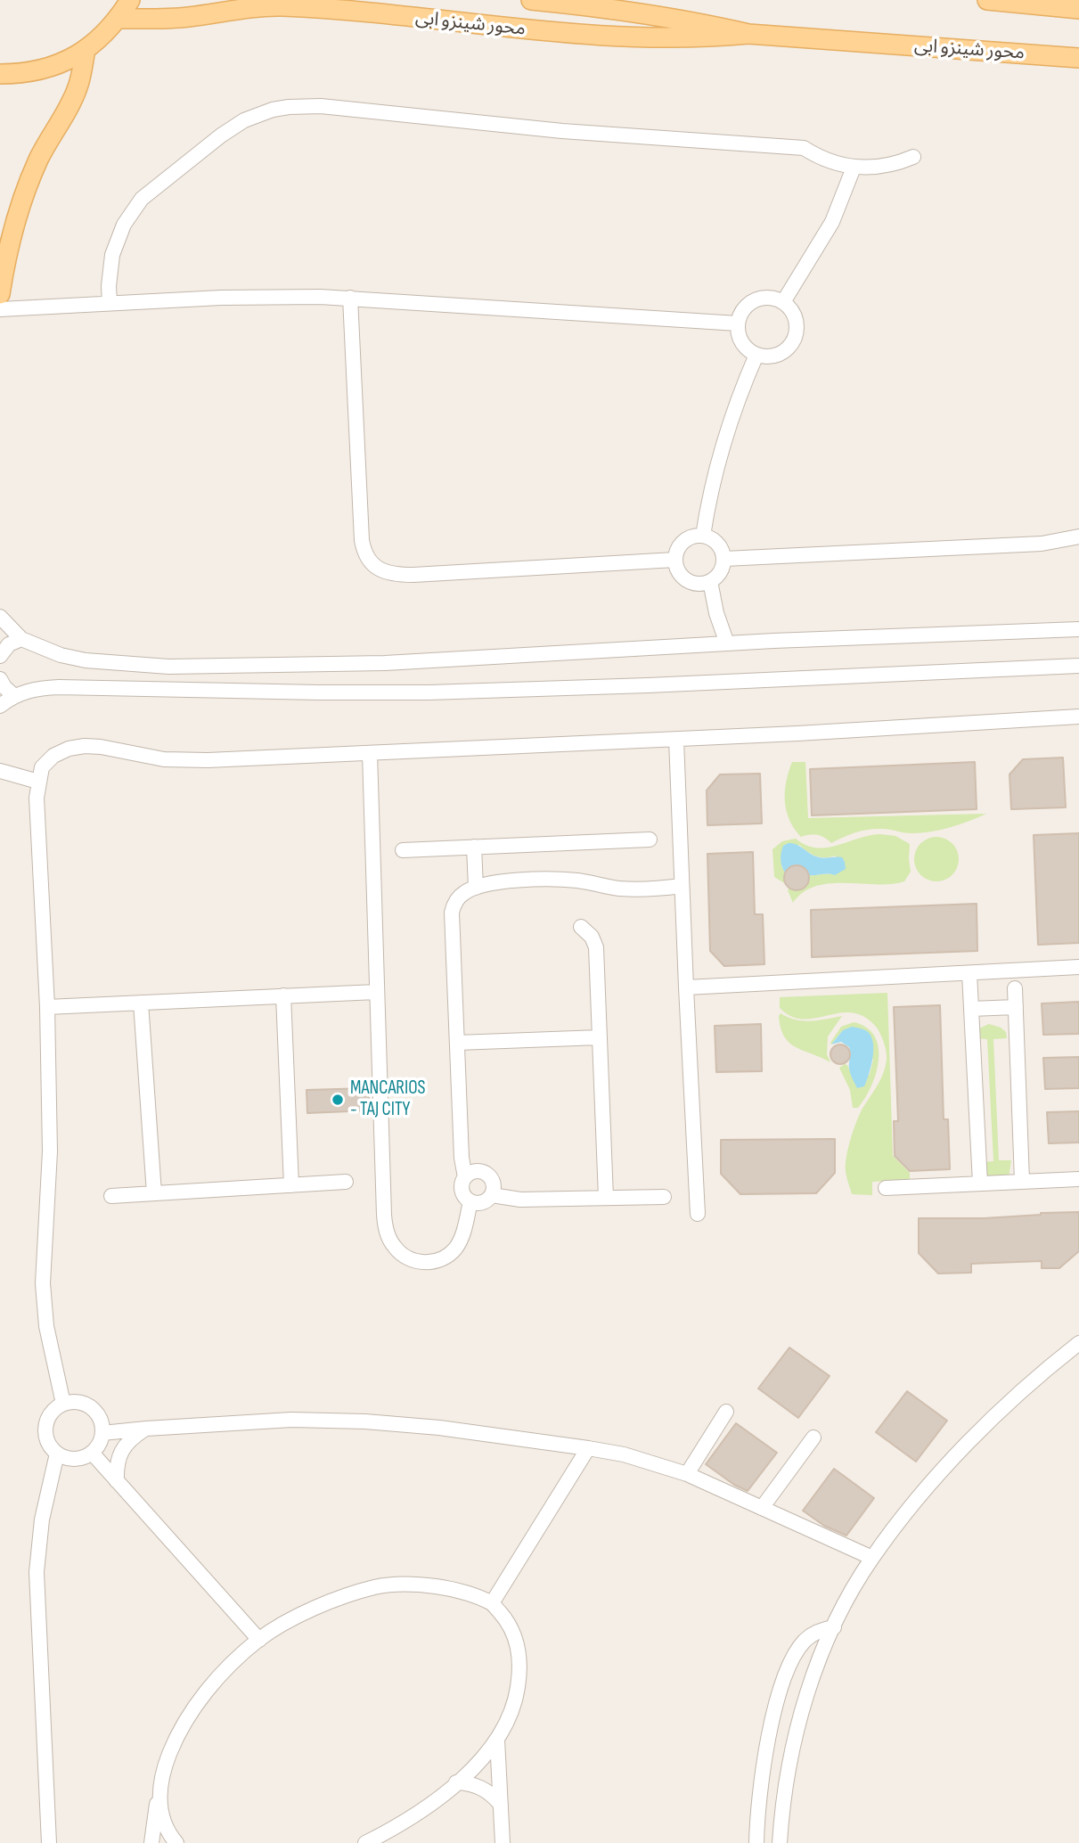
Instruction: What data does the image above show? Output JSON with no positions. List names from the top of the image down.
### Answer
{
  "streets": {
    "main road": ["محور شينزو ابى"]
  },
  "places": ["MANCARIOS - TAJ CITY"]
}
